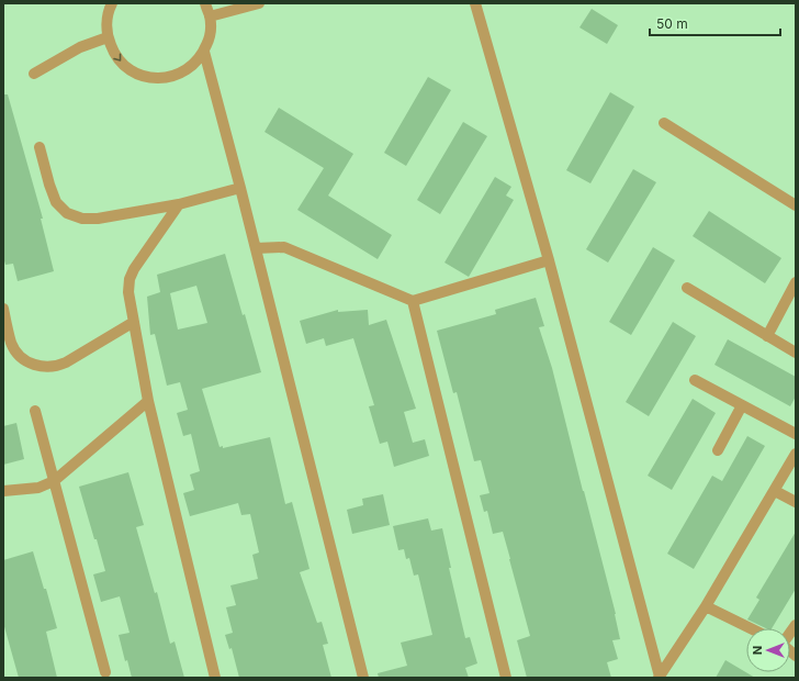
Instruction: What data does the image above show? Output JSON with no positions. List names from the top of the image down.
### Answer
{
  "scale_bar": "50 m",
  "north": "left"
}
